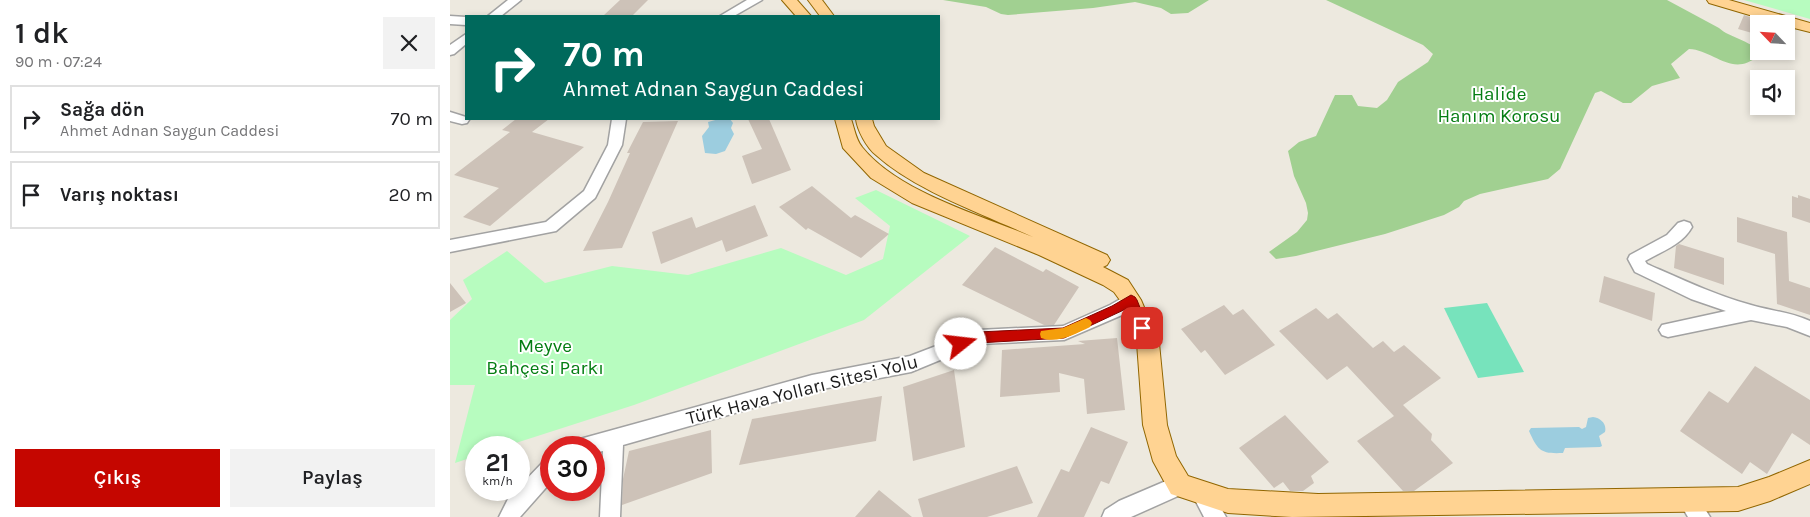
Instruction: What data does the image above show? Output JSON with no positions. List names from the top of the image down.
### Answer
{
  "streets": {
    "street": ["Türk Hava Yolları Sitesi Yolu"]
  },
  "parks": ["Halide Hanım Korosu", "Meyve Bahçesi Parkı"],
  "north": "top left",
  "page": {
    "heading": ["1 dk", "90 m · 07:24"],
    "turn": ["70 m", "Ahmet Adnan Saygun Caddesi"],
    "list": [
      {
        "name": "Sağa dön",
        "note": "Ahmet Adnan Saygun Caddesi",
        "value": "70 m"
      },
      {
        "name": "Varış noktası",
        "value": "20 m"
      }
    ],
    "speed": "21 km/h",
    "limit": "30",
    "buttons": ["Çıkış", "Paylaş"]
  }
}
